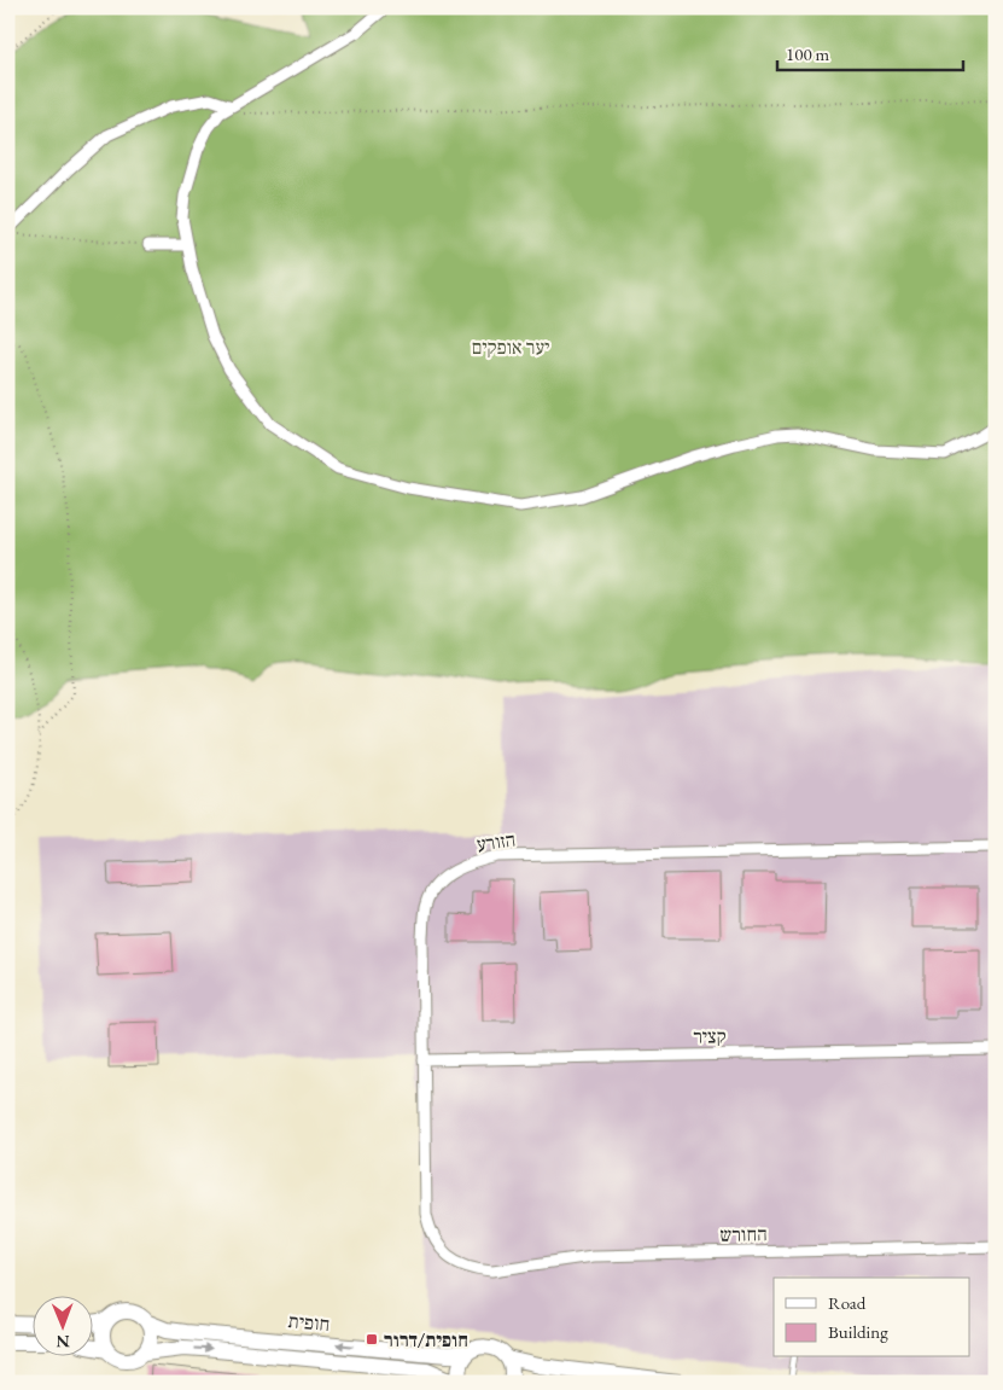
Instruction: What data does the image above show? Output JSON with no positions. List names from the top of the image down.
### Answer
{
  "streets": {
    "main road": ["חופית"],
    "street": ["הזורע", "קציר", "החורש"]
  },
  "crossings": [
    ["הזורע", "קציר"],
    ["הזורע", "החורש"]
  ],
  "parks": ["יער אופקים"],
  "places": {
    "transit": ["חופית/דרור"]
  },
  "legend": ["Road", "Building"],
  "scale_bar": "100 m",
  "north": "bottom"
}
